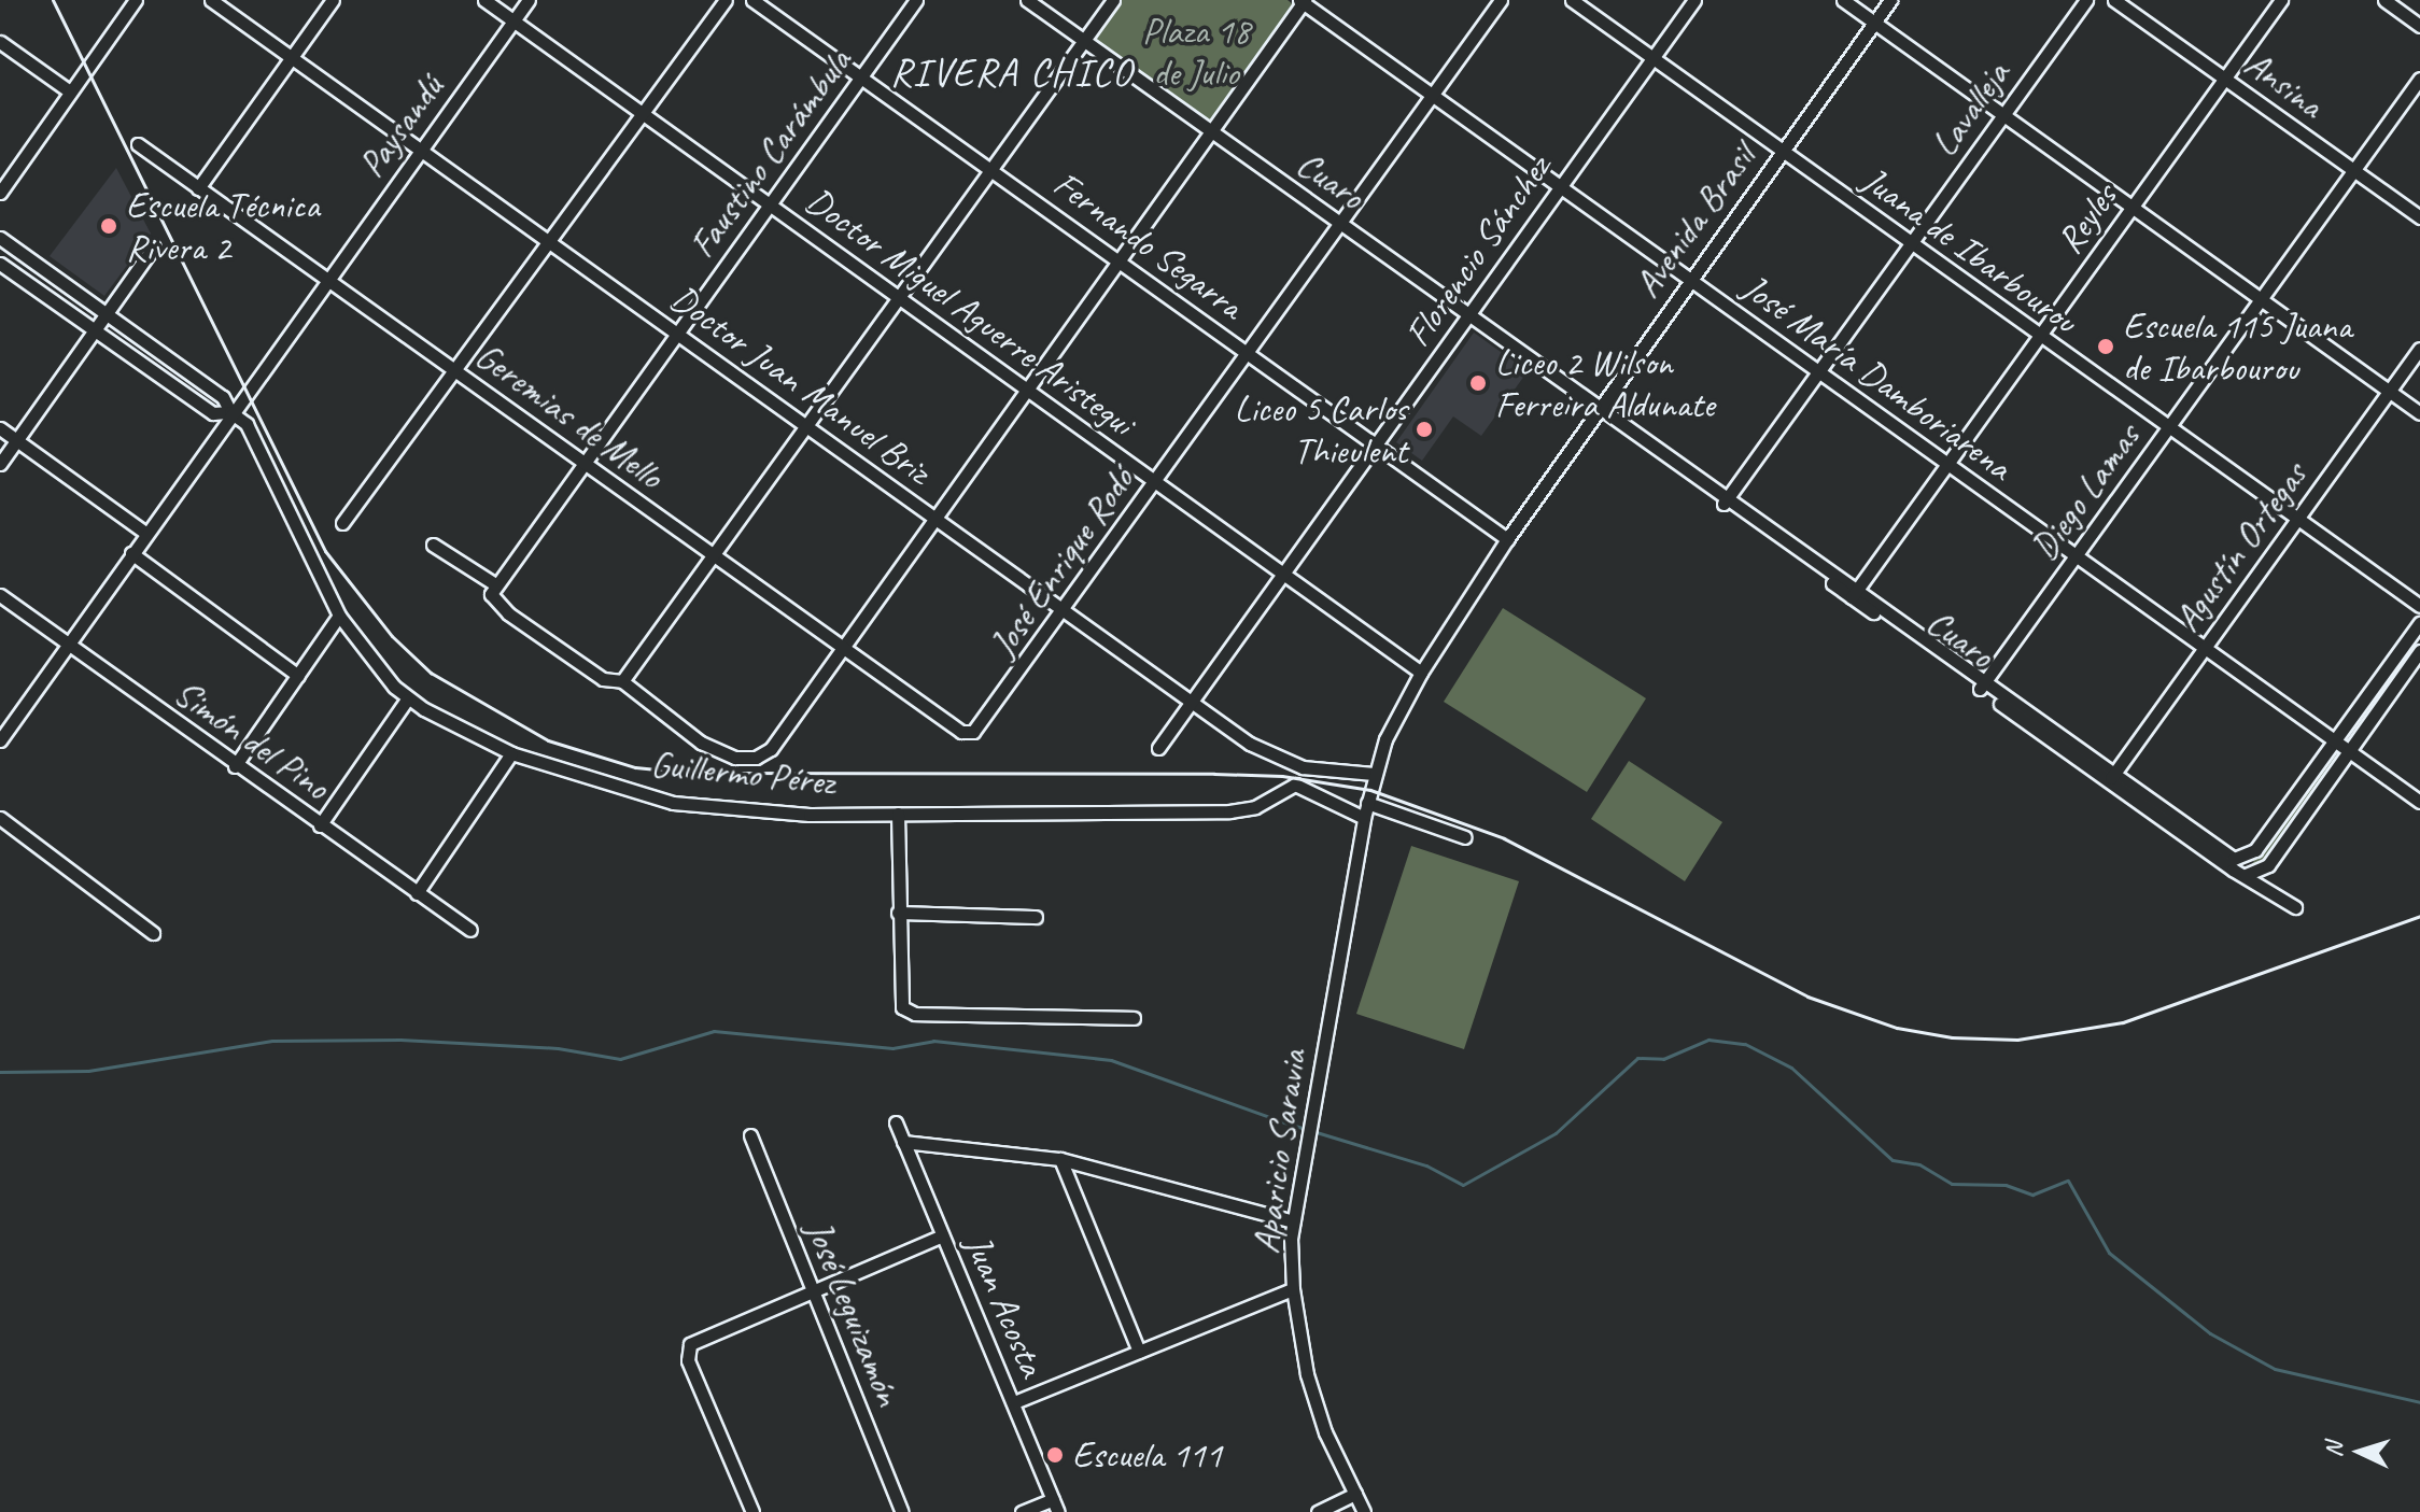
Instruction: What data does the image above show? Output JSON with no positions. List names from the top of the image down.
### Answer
{
  "streets": {
    "street": [
      "Ansina",
      "Lavalleja",
      "Paysandú",
      "Faustino Carámbula",
      "Cuaro",
      "Reyles",
      "Avenida Brasil",
      "Fernando Segarra",
      "Juana de Ibarbourou",
      "Florencio Sánchez",
      "Doctor Miguel Aguerre Aristegui",
      "José María Damboriarena",
      "Doctor Juan Manuel Briz",
      "Geremias de Mello",
      "Diego Lamas",
      "Agustín Ortegas",
      "José Enrique Rodó",
      "Simón del Pino",
      "Guillermo Pérez",
      "Aparicio Saravia",
      "Juan Acosta",
      "José Leguizamón"
    ]
  },
  "crossings": [
    ["Ansina", "Reyles"],
    ["Ansina", "Diego Lamas"],
    ["Lavalleja", "Cuaro"],
    ["Lavalleja", "Juana de Ibarbourou"],
    ["Lavalleja", "José María Damboriarena"],
    ["Paysandú", "Doctor Miguel Aguerre Aristegui"],
    ["Paysandú", "Doctor Juan Manuel Briz"],
    ["Paysandú", "Geremias de Mello"],
    ["Paysandú", "Simón del Pino"],
    ["Paysandú", "Guillermo Pérez"],
    ["Faustino Carámbula", "Fernando Segarra"],
    ["Faustino Carámbula", "Doctor Miguel Aguerre Aristegui"],
    ["Faustino Carámbula", "Doctor Juan Manuel Briz"],
    ["Faustino Carámbula", "Geremias de Mello"],
    ["Cuaro", "Reyles"],
    ["Cuaro", "Avenida Brasil"],
    ["Cuaro", "Florencio Sánchez"],
    ["Cuaro", "José María Damboriarena"],
    ["Cuaro", "Diego Lamas"],
    ["Cuaro", "Agustín Ortegas"],
    ["Cuaro", "José Enrique Rodó"],
    ["Reyles", "Juana de Ibarbourou"],
    ["Reyles", "José María Damboriarena"],
    ["Avenida Brasil", "Fernando Segarra"],
    ["Avenida Brasil", "Juana de Ibarbourou"],
    ["Avenida Brasil", "Doctor Miguel Aguerre Aristegui"],
    ["Avenida Brasil", "José María Damboriarena"],
    ["Avenida Brasil", "Doctor Juan Manuel Briz"],
    ["Avenida Brasil", "Aparicio Saravia"],
    ["Fernando Segarra", "Florencio Sánchez"],
    ["Fernando Segarra", "José Enrique Rodó"],
    ["Juana de Ibarbourou", "Florencio Sánchez"],
    ["Juana de Ibarbourou", "Diego Lamas"],
    ["Juana de Ibarbourou", "Agustín Ortegas"],
    ["Florencio Sánchez", "Doctor Miguel Aguerre Aristegui"],
    ["Florencio Sánchez", "José María Damboriarena"],
    ["Florencio Sánchez", "Doctor Juan Manuel Briz"],
    ["Doctor Miguel Aguerre Aristegui", "José Enrique Rodó"],
    ["José María Damboriarena", "Diego Lamas"],
    ["José María Damboriarena", "Agustín Ortegas"],
    ["José María Damboriarena", "José Enrique Rodó"],
    ["Doctor Juan Manuel Briz", "José Enrique Rodó"],
    ["Geremias de Mello", "José Enrique Rodó"],
    ["Guillermo Pérez", "Aparicio Saravia"]
  ],
  "districts": ["RIVERA CHICO"],
  "parks": ["Plaza 18 de Julio"],
  "places": [
    "Escuela Técnica Rivera 2",
    "Escuela 115 Juana de Ibarbourou",
    "Liceo 2 Wilson Ferreira Aldunate",
    "Liceo 5 Carlos Thieulent",
    "Escuela 111"
  ],
  "north": "left"
}
